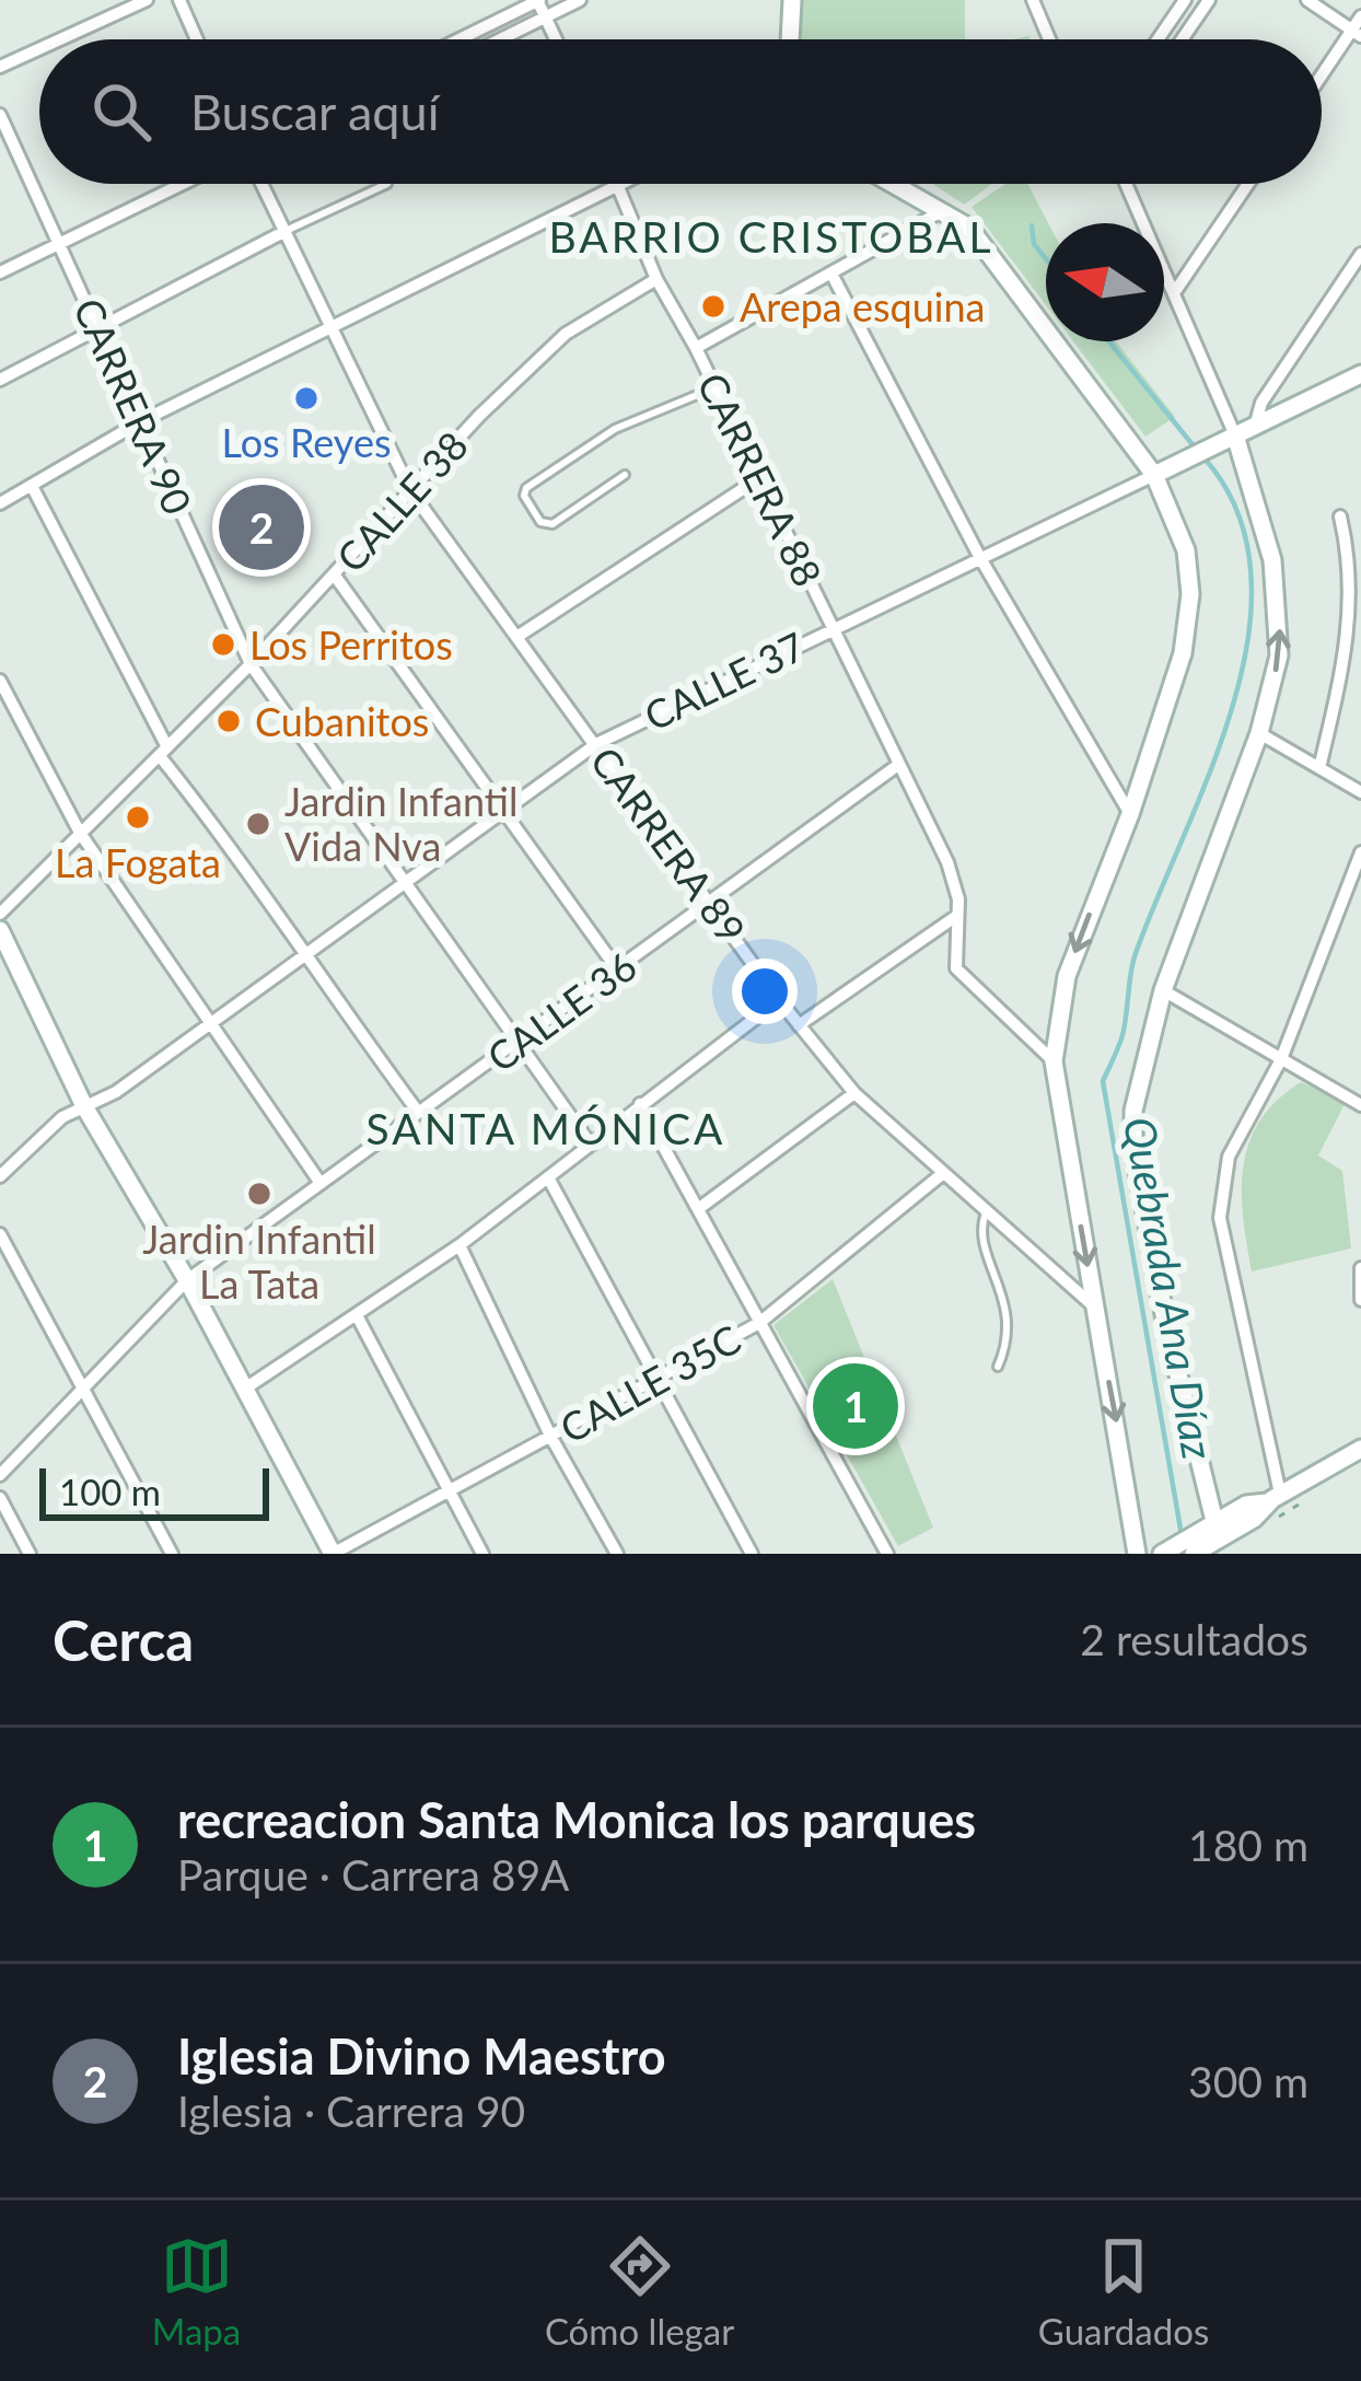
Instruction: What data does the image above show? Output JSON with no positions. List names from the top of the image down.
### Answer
{
  "streets": {
    "street": [
      "CARRERA 90",
      "CARRERA 88",
      "CALLE 38",
      "CALLE 37",
      "CARRERA 89",
      "CALLE 36",
      "CALLE 35C"
    ]
  },
  "crossings": [
    ["CARRERA 90", "CALLE 38"],
    ["CARRERA 90", "CALLE 37"],
    ["CARRERA 90", "CALLE 36"],
    ["CARRERA 88", "CALLE 38"],
    ["CARRERA 88", "CALLE 37"],
    ["CARRERA 88", "CALLE 36"],
    ["CALLE 38", "CARRERA 89"],
    ["CALLE 37", "CARRERA 89"],
    ["CARRERA 89", "CALLE 36"],
    ["CARRERA 89", "CALLE 35C"]
  ],
  "districts": ["BARRIO CRISTOBAL", "SANTA MÓNICA"],
  "water": ["Quebrada Ana Díaz"],
  "places": [
    "Arepa esquina",
    "Los Reyes",
    "Los Perritos",
    "Cubanitos",
    "La Fogata",
    "Jardin Infantil Vida Nva",
    "Jardin Infantil La Tata"
  ],
  "scale_bar": "100 m",
  "north": "left",
  "page": {
    "search": "Buscar aquí",
    "pins": ["2", "1"],
    "scale": "100 m",
    "heading": ["Cerca", "2 resultados"],
    "list": [
      {
        "mark": "1",
        "name": "recreacion Santa Monica los parques",
        "note": "Parque · Carrera 89A",
        "value": "180 m"
      },
      {
        "mark": "2",
        "name": "Iglesia Divino Maestro",
        "note": "Iglesia · Carrera 90",
        "value": "300 m"
      }
    ],
    "nav": ["Mapa", "Cómo llegar", "Guardados"]
  }
}
